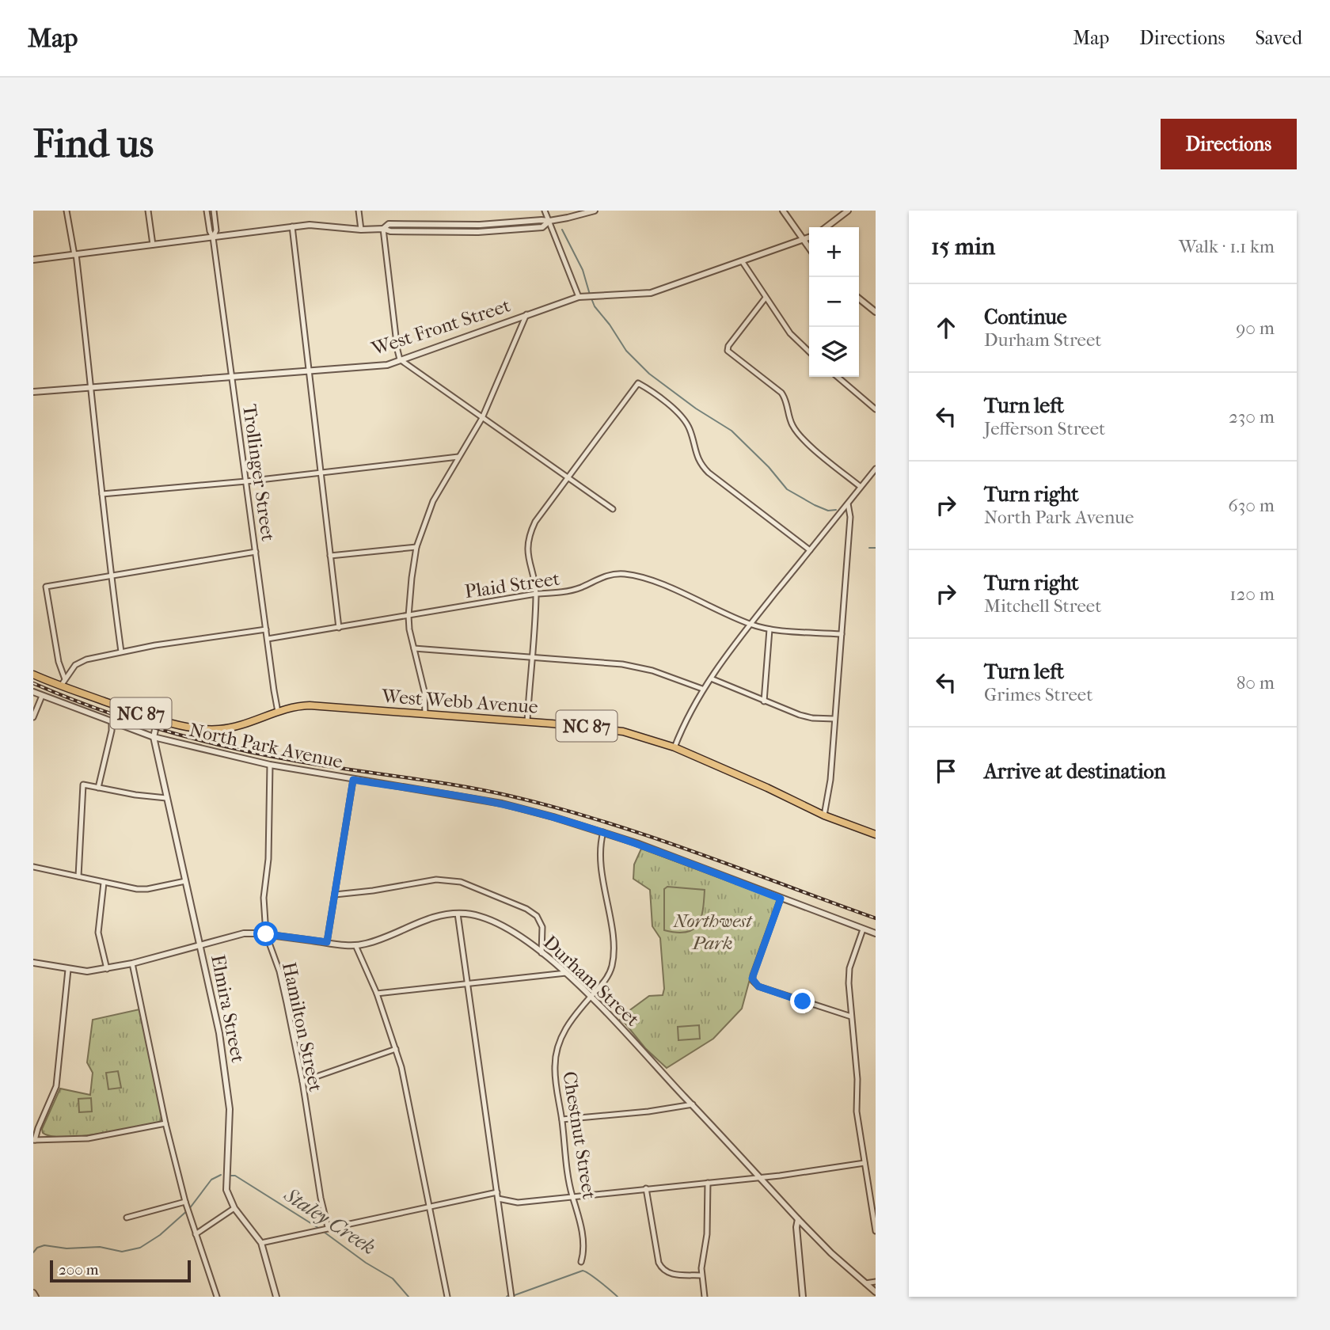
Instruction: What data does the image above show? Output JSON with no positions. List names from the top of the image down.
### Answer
{
  "streets": {
    "highway": ["West Webb Avenue", "NC 87"],
    "street": [
      "West Front Street",
      "Trollinger Street",
      "Plaid Street",
      "North Park Avenue",
      "Durham Street",
      "Elmira Street",
      "Hamilton Street",
      "Chestnut Street"
    ]
  },
  "crossings": [
    ["West Front Street", "Trollinger Street"],
    ["Trollinger Street", "Plaid Street"],
    ["Trollinger Street", "West Webb Avenue"],
    ["West Webb Avenue", "Elmira Street"],
    ["North Park Avenue", "Elmira Street"],
    ["North Park Avenue", "Hamilton Street"],
    ["North Park Avenue", "Chestnut Street"],
    ["Durham Street", "Elmira Street"],
    ["Durham Street", "Hamilton Street"],
    ["Durham Street", "Chestnut Street"]
  ],
  "water": ["Staley Creek"],
  "parks": ["Northwest Park"],
  "scale_bar": "200 m",
  "page": {
    "header": "Map",
    "nav": ["Map", "Directions", "Saved"],
    "buttons": "Directions",
    "title": "Find us",
    "heading": ["15 min", "Walk · 1.1 km"],
    "map_buttons": ["+", "−"],
    "list": [
      ["Continue", "Durham Street", "90 m"],
      ["Turn left", "Jefferson Street", "230 m"],
      ["Turn right", "North Park Avenue", "630 m"],
      ["Turn right", "Mitchell Street", "120 m"],
      ["Turn left", "Grimes Street", "80 m"],
      "Arrive at destination"
    ],
    "scale": "200 m"
  }
}
